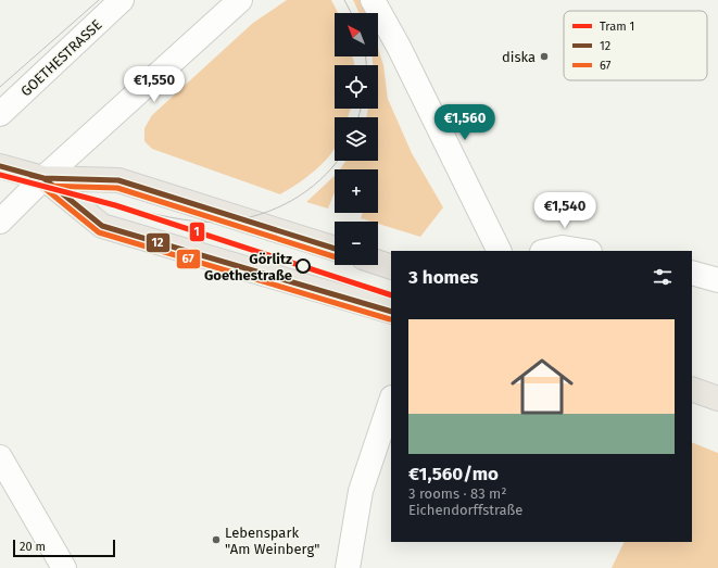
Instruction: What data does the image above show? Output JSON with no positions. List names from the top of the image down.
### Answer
{
  "streets": {
    "street": ["GOETHESTRASSE"]
  },
  "places": ["diska", "Görlitz Goethestraße", "Lebenspark \"Am Weinberg\""],
  "lines": ["transit line 12", "transit line 67", "tram line 1"],
  "legend": ["Tram 1", "12", "67"],
  "scale_bar": "20 m",
  "north": "top left",
  "page": {
    "map_buttons": ["+", "−"],
    "price": ["€1,550", "€1,560", "€1,540"],
    "heading": "3 homes",
    "list": [
      {
        "name": "€1,560/mo",
        "note": "3 rooms · 83 m² · Eichendorffstraße"
      }
    ],
    "scale": "20 m"
  }
}
